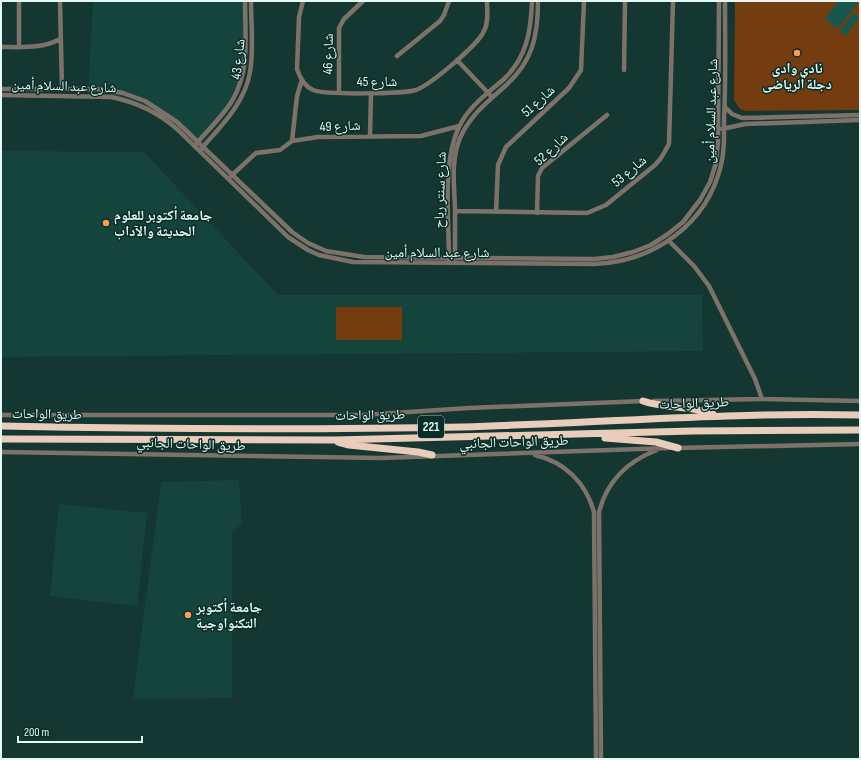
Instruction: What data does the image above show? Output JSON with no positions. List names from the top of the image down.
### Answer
{
  "streets": {
    "highway": ["طريق الواحات", "221"],
    "street": [
      "شارع 46",
      "شارع 43",
      "شارع 45",
      "شارع عبد السلام أمين",
      "شارع 51",
      "شارع 49",
      "شارع 52",
      "شارع 53",
      "شارع سنتر رباح",
      "طريق الواحات الجانبي"
    ]
  },
  "crossings": [
    ["شارع 46", "شارع 45"],
    ["شارع 43", "شارع عبد السلام أمين"],
    ["شارع عبد السلام أمين", "شارع 49"],
    ["شارع عبد السلام أمين", "شارع سنتر رباح"],
    ["شارع 51", "شارع 53"],
    ["شارع 49", "شارع سنتر رباح"],
    ["شارع 52", "شارع 53"],
    ["شارع 53", "شارع سنتر رباح"]
  ],
  "places": ["نادي وادى دجلة الرياضى", "جامعة أكتوبر للعلوم الحديثة والآداب", "جامعة أكتوبر التكنواوجية"],
  "scale_bar": "200 m"
}
